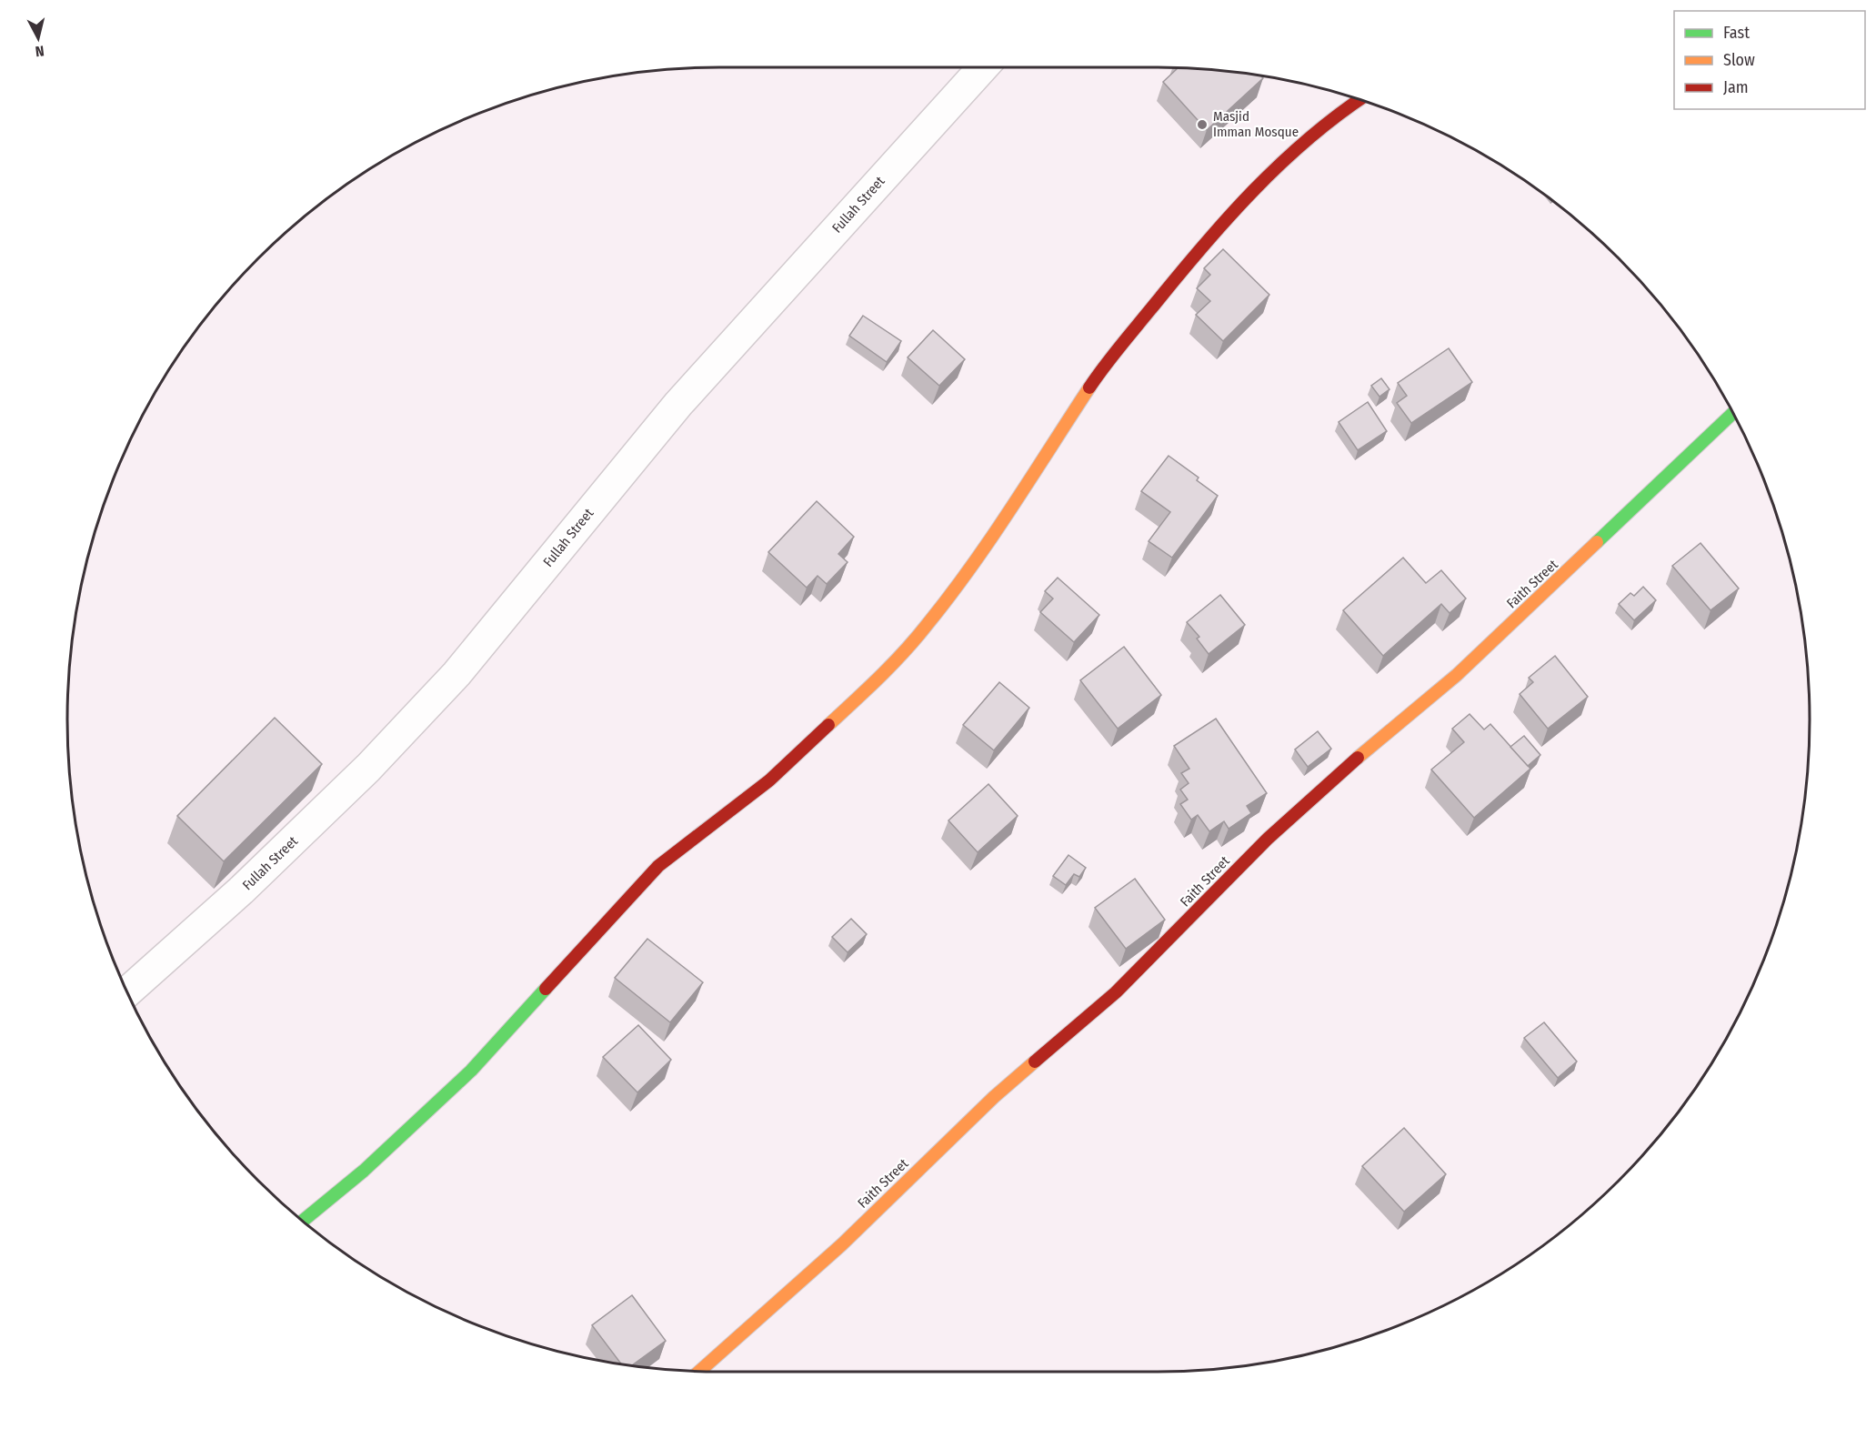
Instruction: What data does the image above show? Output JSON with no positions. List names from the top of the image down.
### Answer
{
  "streets": {
    "street": ["Fullah Street", "Faith Street"]
  },
  "places": ["Masjid Imman Mosque"],
  "legend": ["Fast", "Slow", "Jam"],
  "north": "bottom"
}
